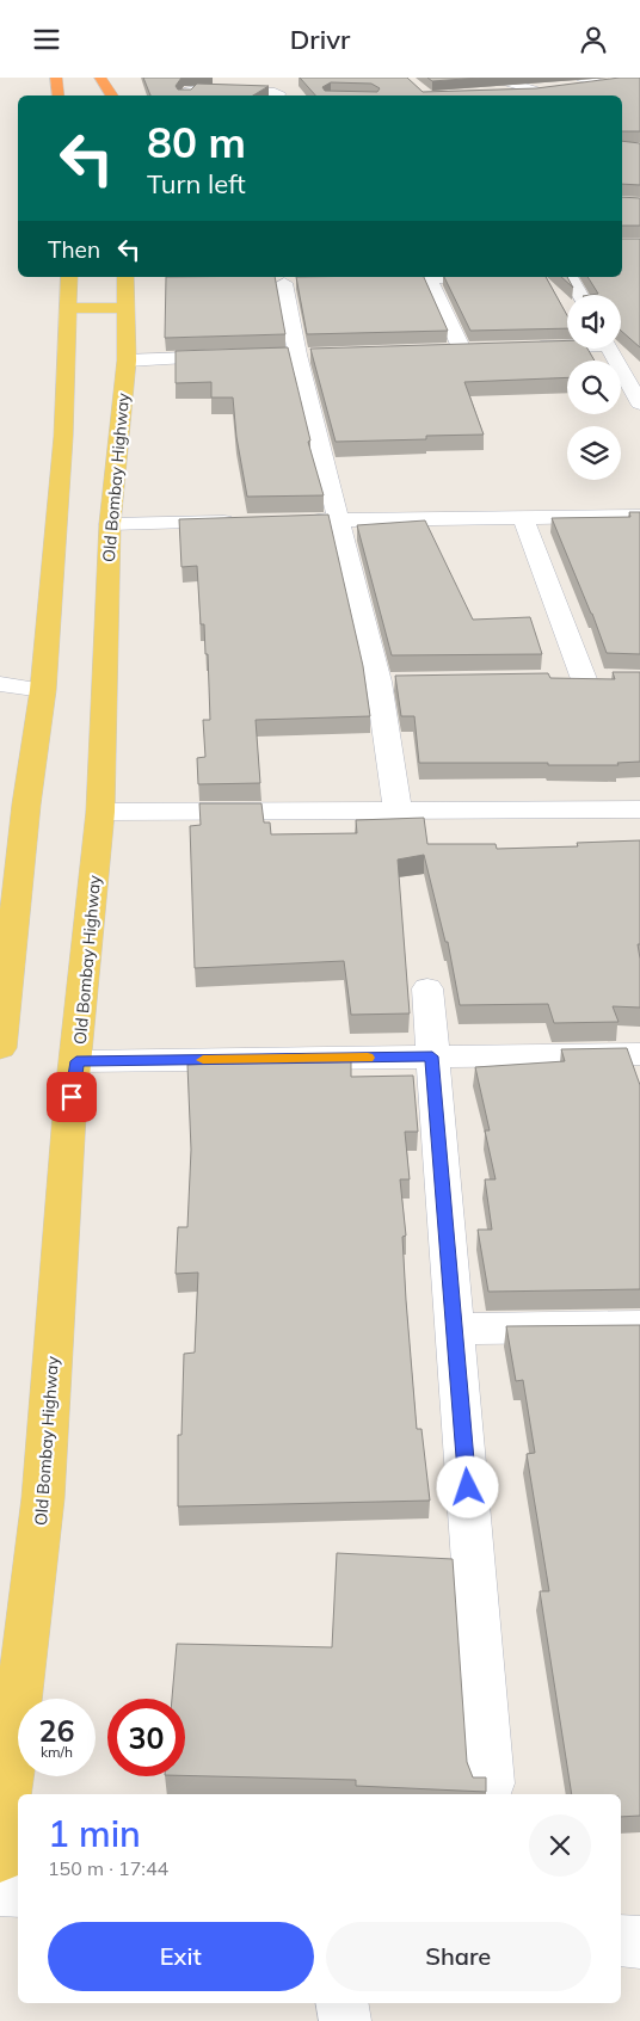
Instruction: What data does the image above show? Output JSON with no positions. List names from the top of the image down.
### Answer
{
  "streets": {
    "main road": ["Old Bombay Highway"]
  },
  "page": {
    "header": "Drivr",
    "turn": ["80 m", "Turn left"],
    "then": "Then",
    "speed": "26 km/h",
    "limit": "30",
    "heading": ["1 min", "150 m · 17:44"],
    "buttons": ["Exit", "Share"]
  }
}
